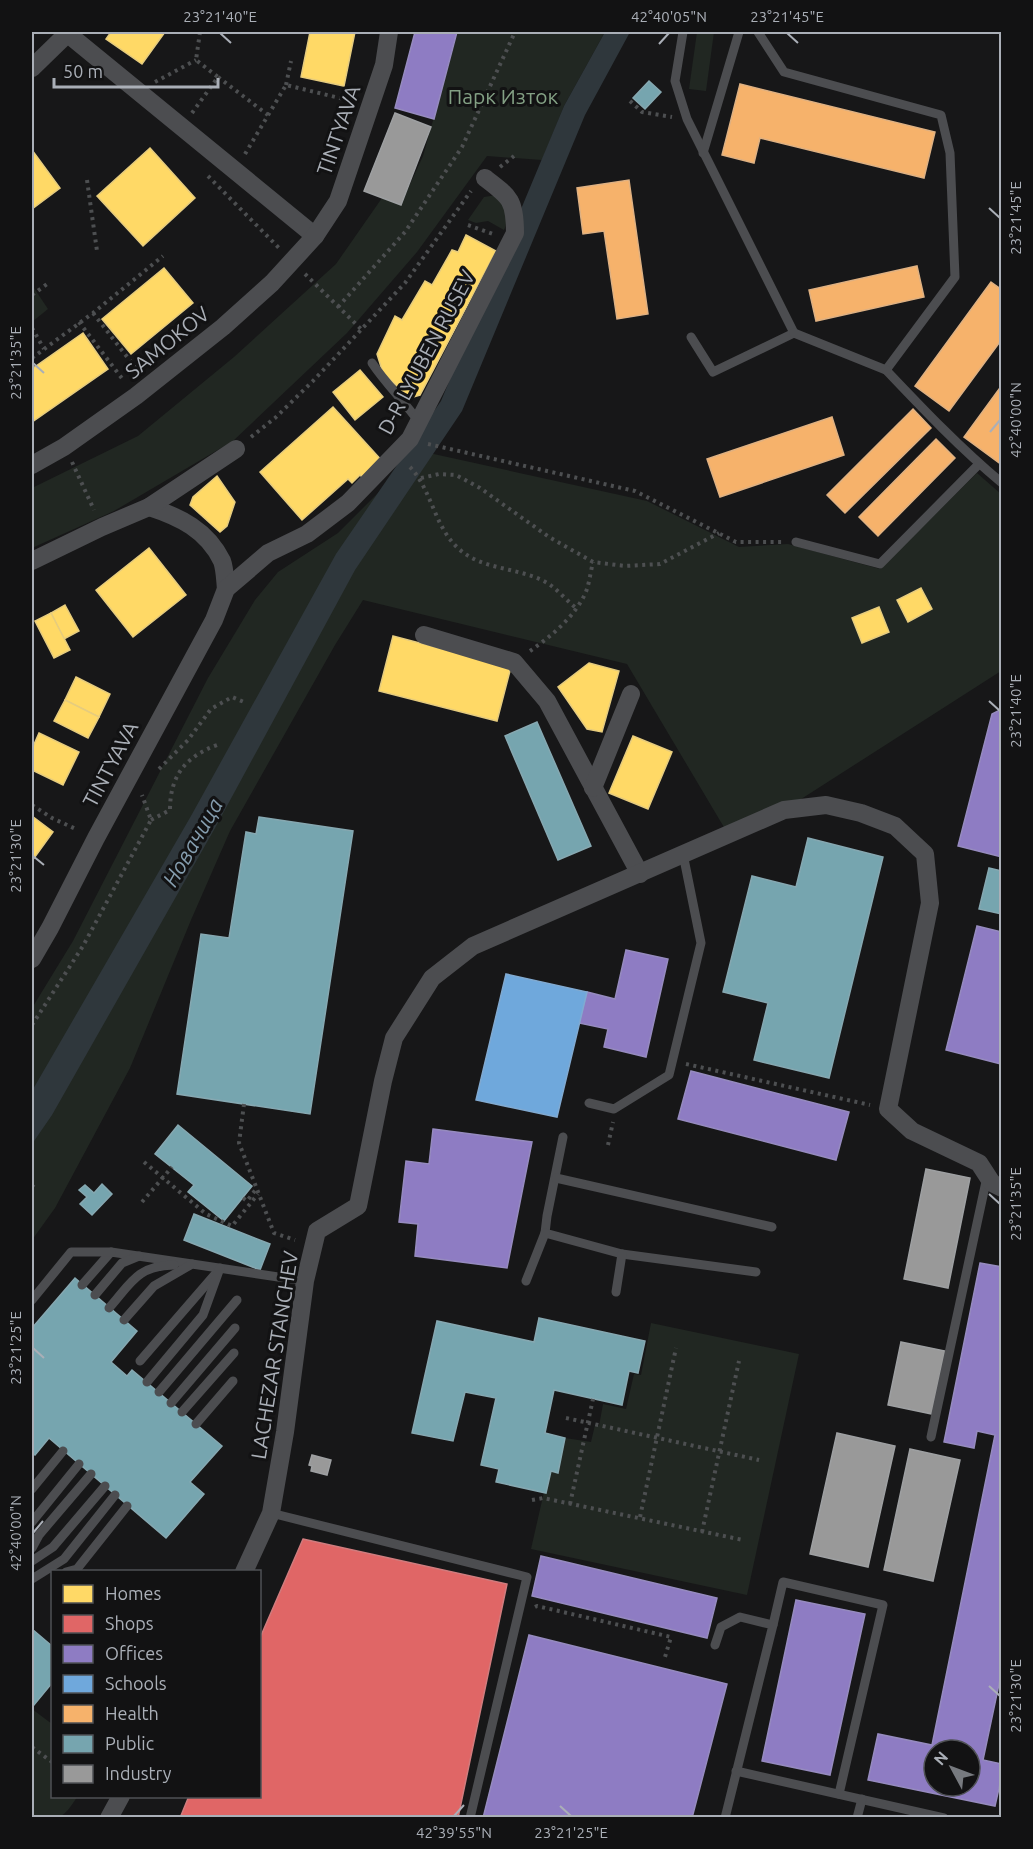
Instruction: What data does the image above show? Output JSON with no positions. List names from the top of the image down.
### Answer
{
  "streets": {
    "street": [
      "TINTYAVA",
      "SAMOKOV",
      "D-R LYUBEN RUSEV",
      "LACHEZAR STANCHEV"
    ]
  },
  "crossings": [
    ["TINTYAVA", "SAMOKOV"],
    ["TINTYAVA", "D-R LYUBEN RUSEV"]
  ],
  "water": ["Новачица"],
  "parks": ["Парк Изток"],
  "legend": [
    "Homes",
    "Shops",
    "Offices",
    "Schools",
    "Health",
    "Public",
    "Industry"
  ],
  "scale_bar": "50 m",
  "north": "top left",
  "coordinates": [
    "23°21'40\"E",
    "42°40'05\"N",
    "23°21'45\"E",
    "23°21'35\"E",
    "42°40'00\"N",
    "23°21'30\"E",
    "23°21'25\"E",
    "42°39'55\"N"
  ]
}
